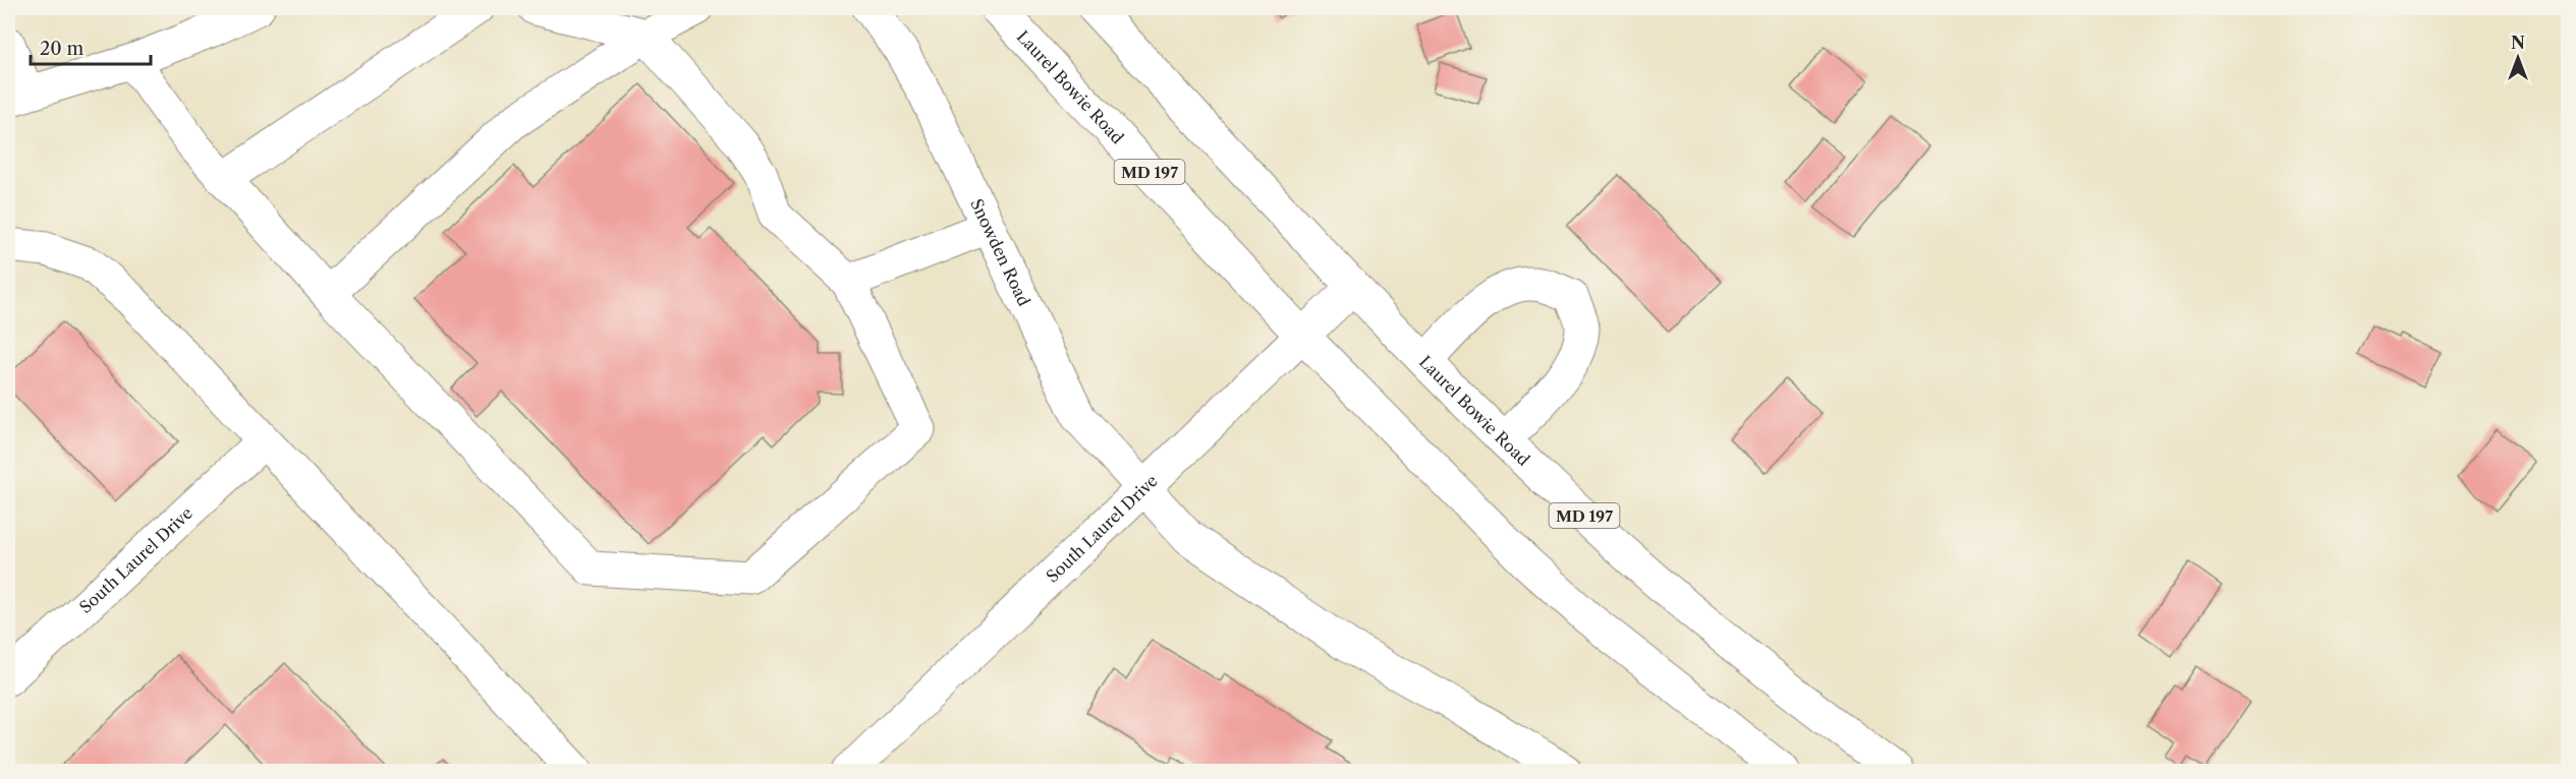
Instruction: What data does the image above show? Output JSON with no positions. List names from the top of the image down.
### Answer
{
  "streets": {
    "street": [
      "Laurel Bowie Road",
      "MD 197",
      "Snowden Road",
      "South Laurel Drive"
    ]
  },
  "crossings": [
    ["Laurel Bowie Road", "South Laurel Drive"],
    ["Snowden Road", "South Laurel Drive"]
  ],
  "scale_bar": "20 m",
  "north": "top"
}
